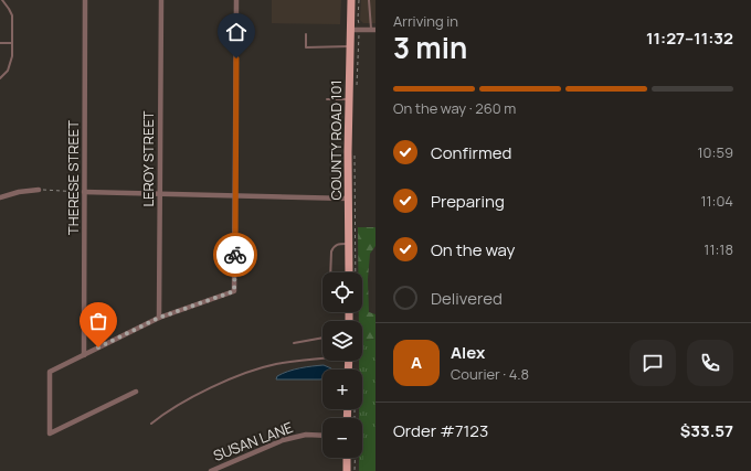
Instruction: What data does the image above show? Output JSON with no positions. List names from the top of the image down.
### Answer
{
  "streets": {
    "main road": ["COUNTY ROAD 101"],
    "street": ["LEROY STREET", "THERESE STREET", "SUSAN LANE"]
  },
  "page": {
    "heading": ["3 min", "Arriving in", "11:27–11:32"],
    "panel": [
      "Alex",
      "Courier · 4.8",
      "Order #7123",
      "$33.57"
    ],
    "bar": "On the way · 260 m",
    "list": [
      ["Confirmed", "10:59"],
      ["Preparing", "11:04"],
      ["On the way", "11:18"],
      "Delivered"
    ],
    "map_buttons": ["+", "−"],
    "round": "A"
  }
}
